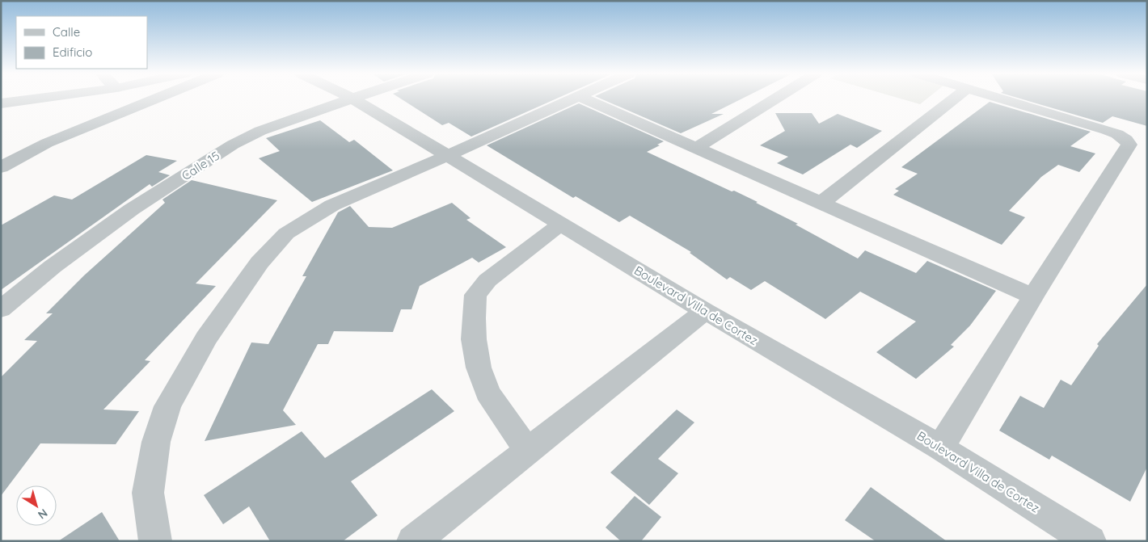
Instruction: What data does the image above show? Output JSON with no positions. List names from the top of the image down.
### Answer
{
  "streets": {
    "street": ["Calle 15", "Boulevard Villa de Cortez"]
  },
  "crossings": [
    ["Calle 15", "Boulevard Villa de Cortez"]
  ],
  "legend": ["Calle", "Edificio"],
  "north": "bottom right"
}
